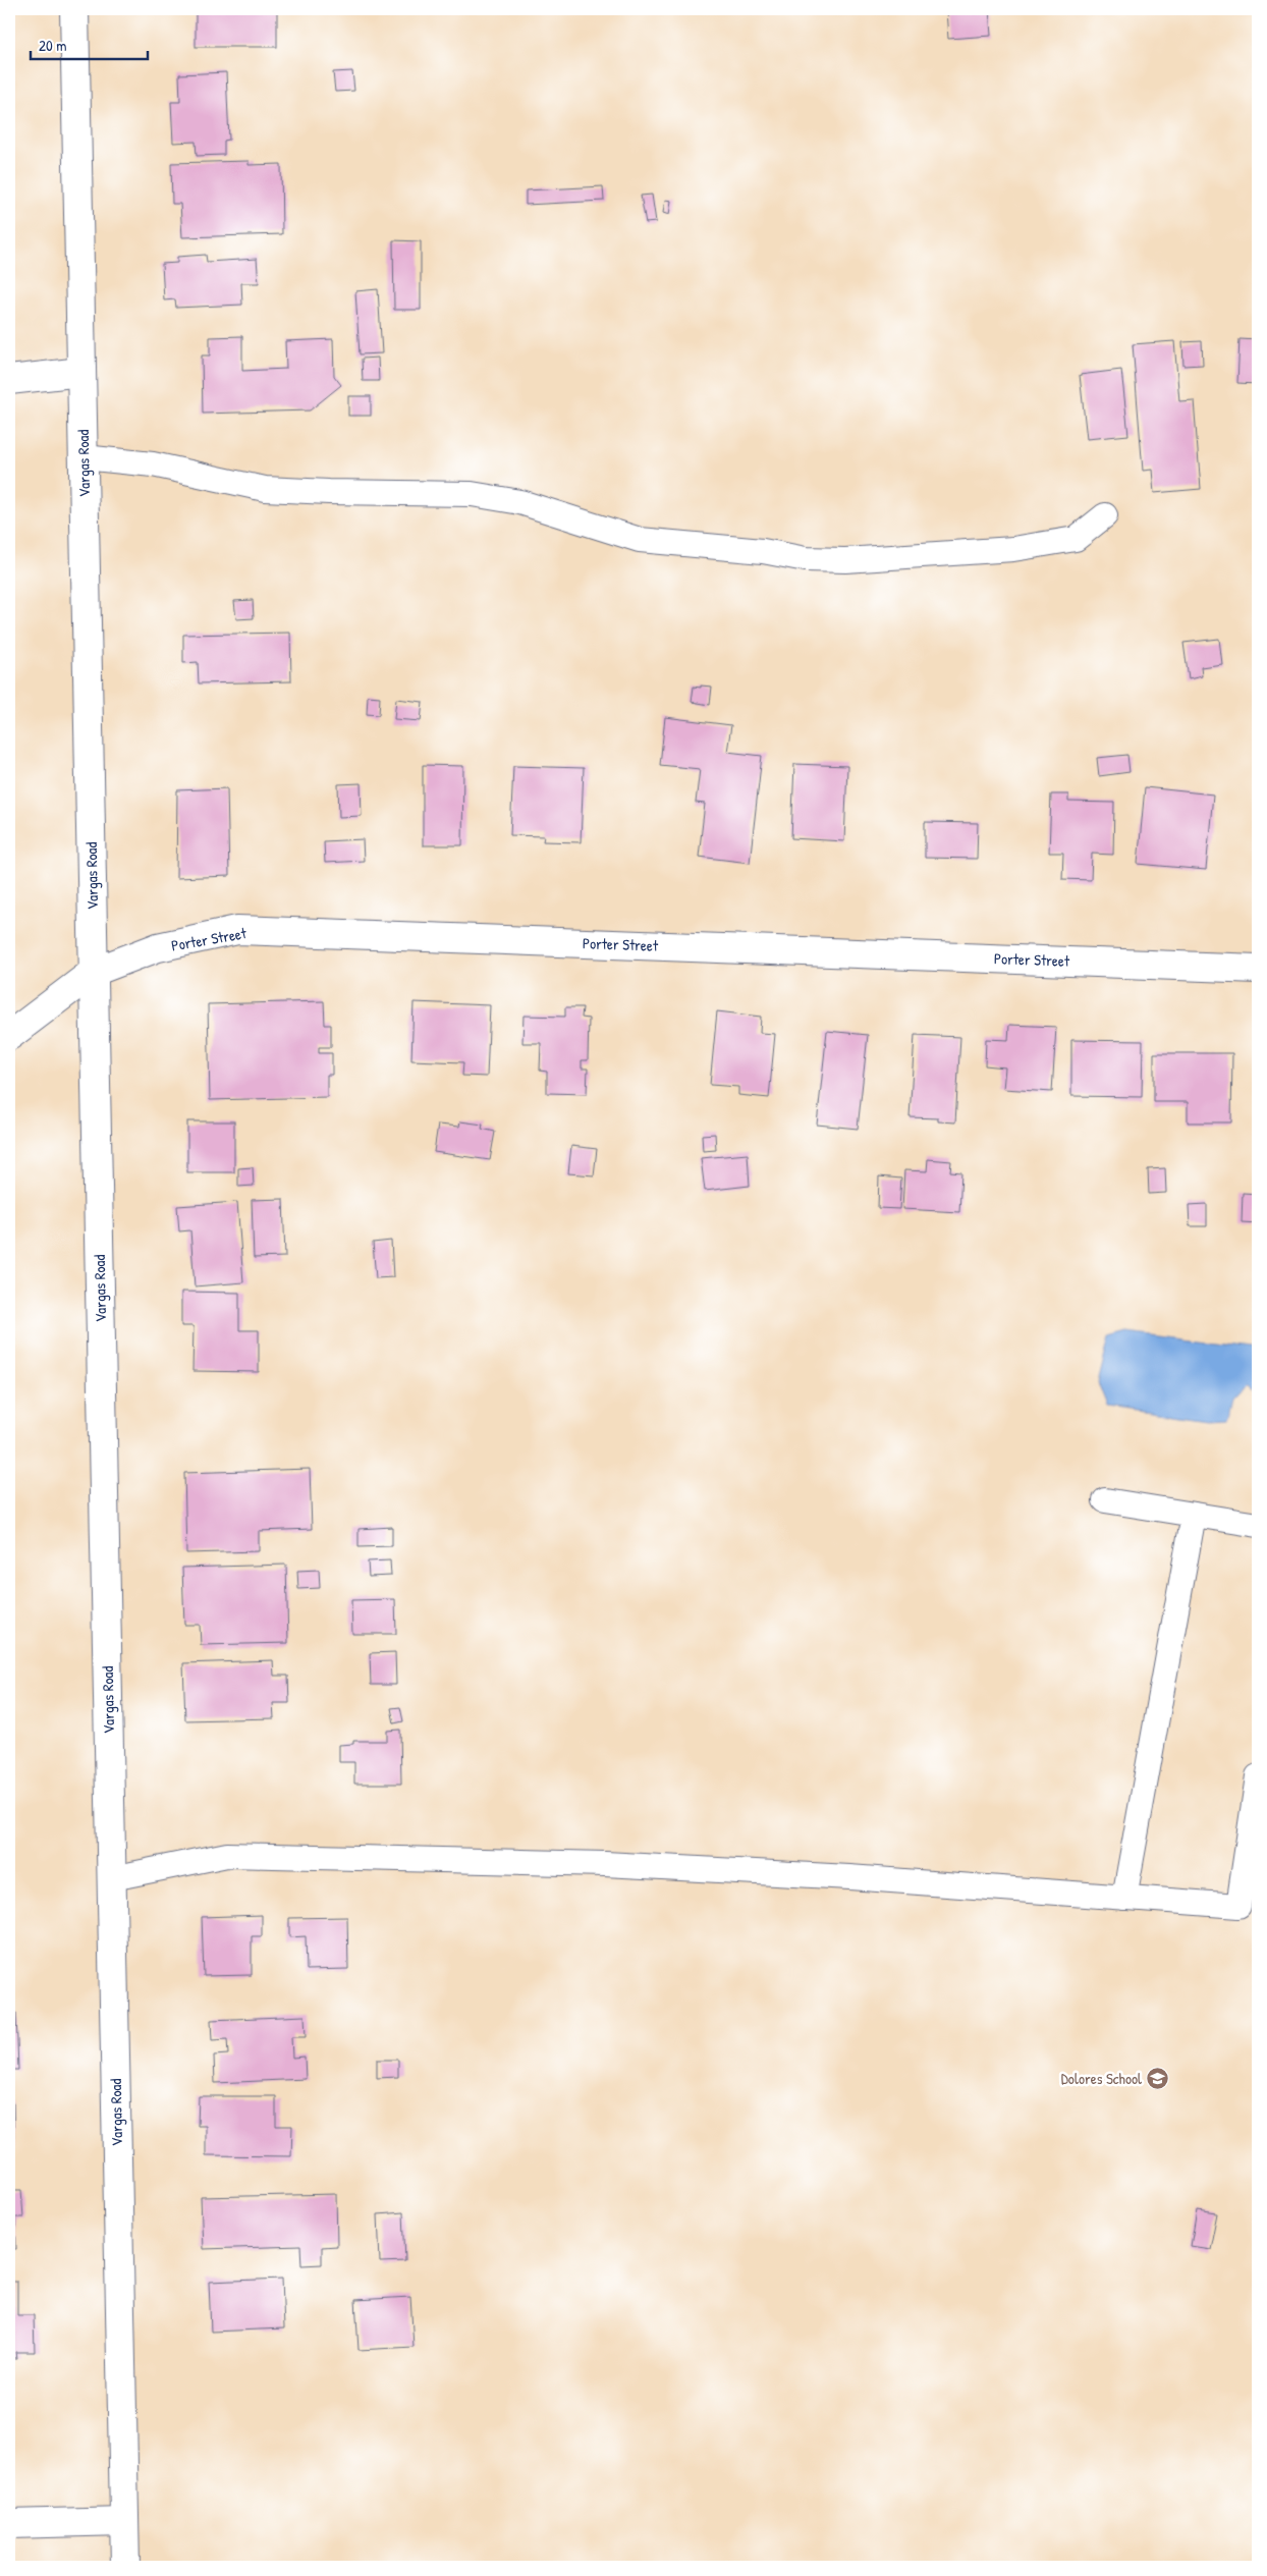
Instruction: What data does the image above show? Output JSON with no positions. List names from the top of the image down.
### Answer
{
  "streets": {
    "street": ["Vargas Road", "Porter Street"]
  },
  "crossings": [
    ["Vargas Road", "Porter Street"]
  ],
  "places": {
    "school or university": ["Dolores School"]
  },
  "scale_bar": "20 m"
}
